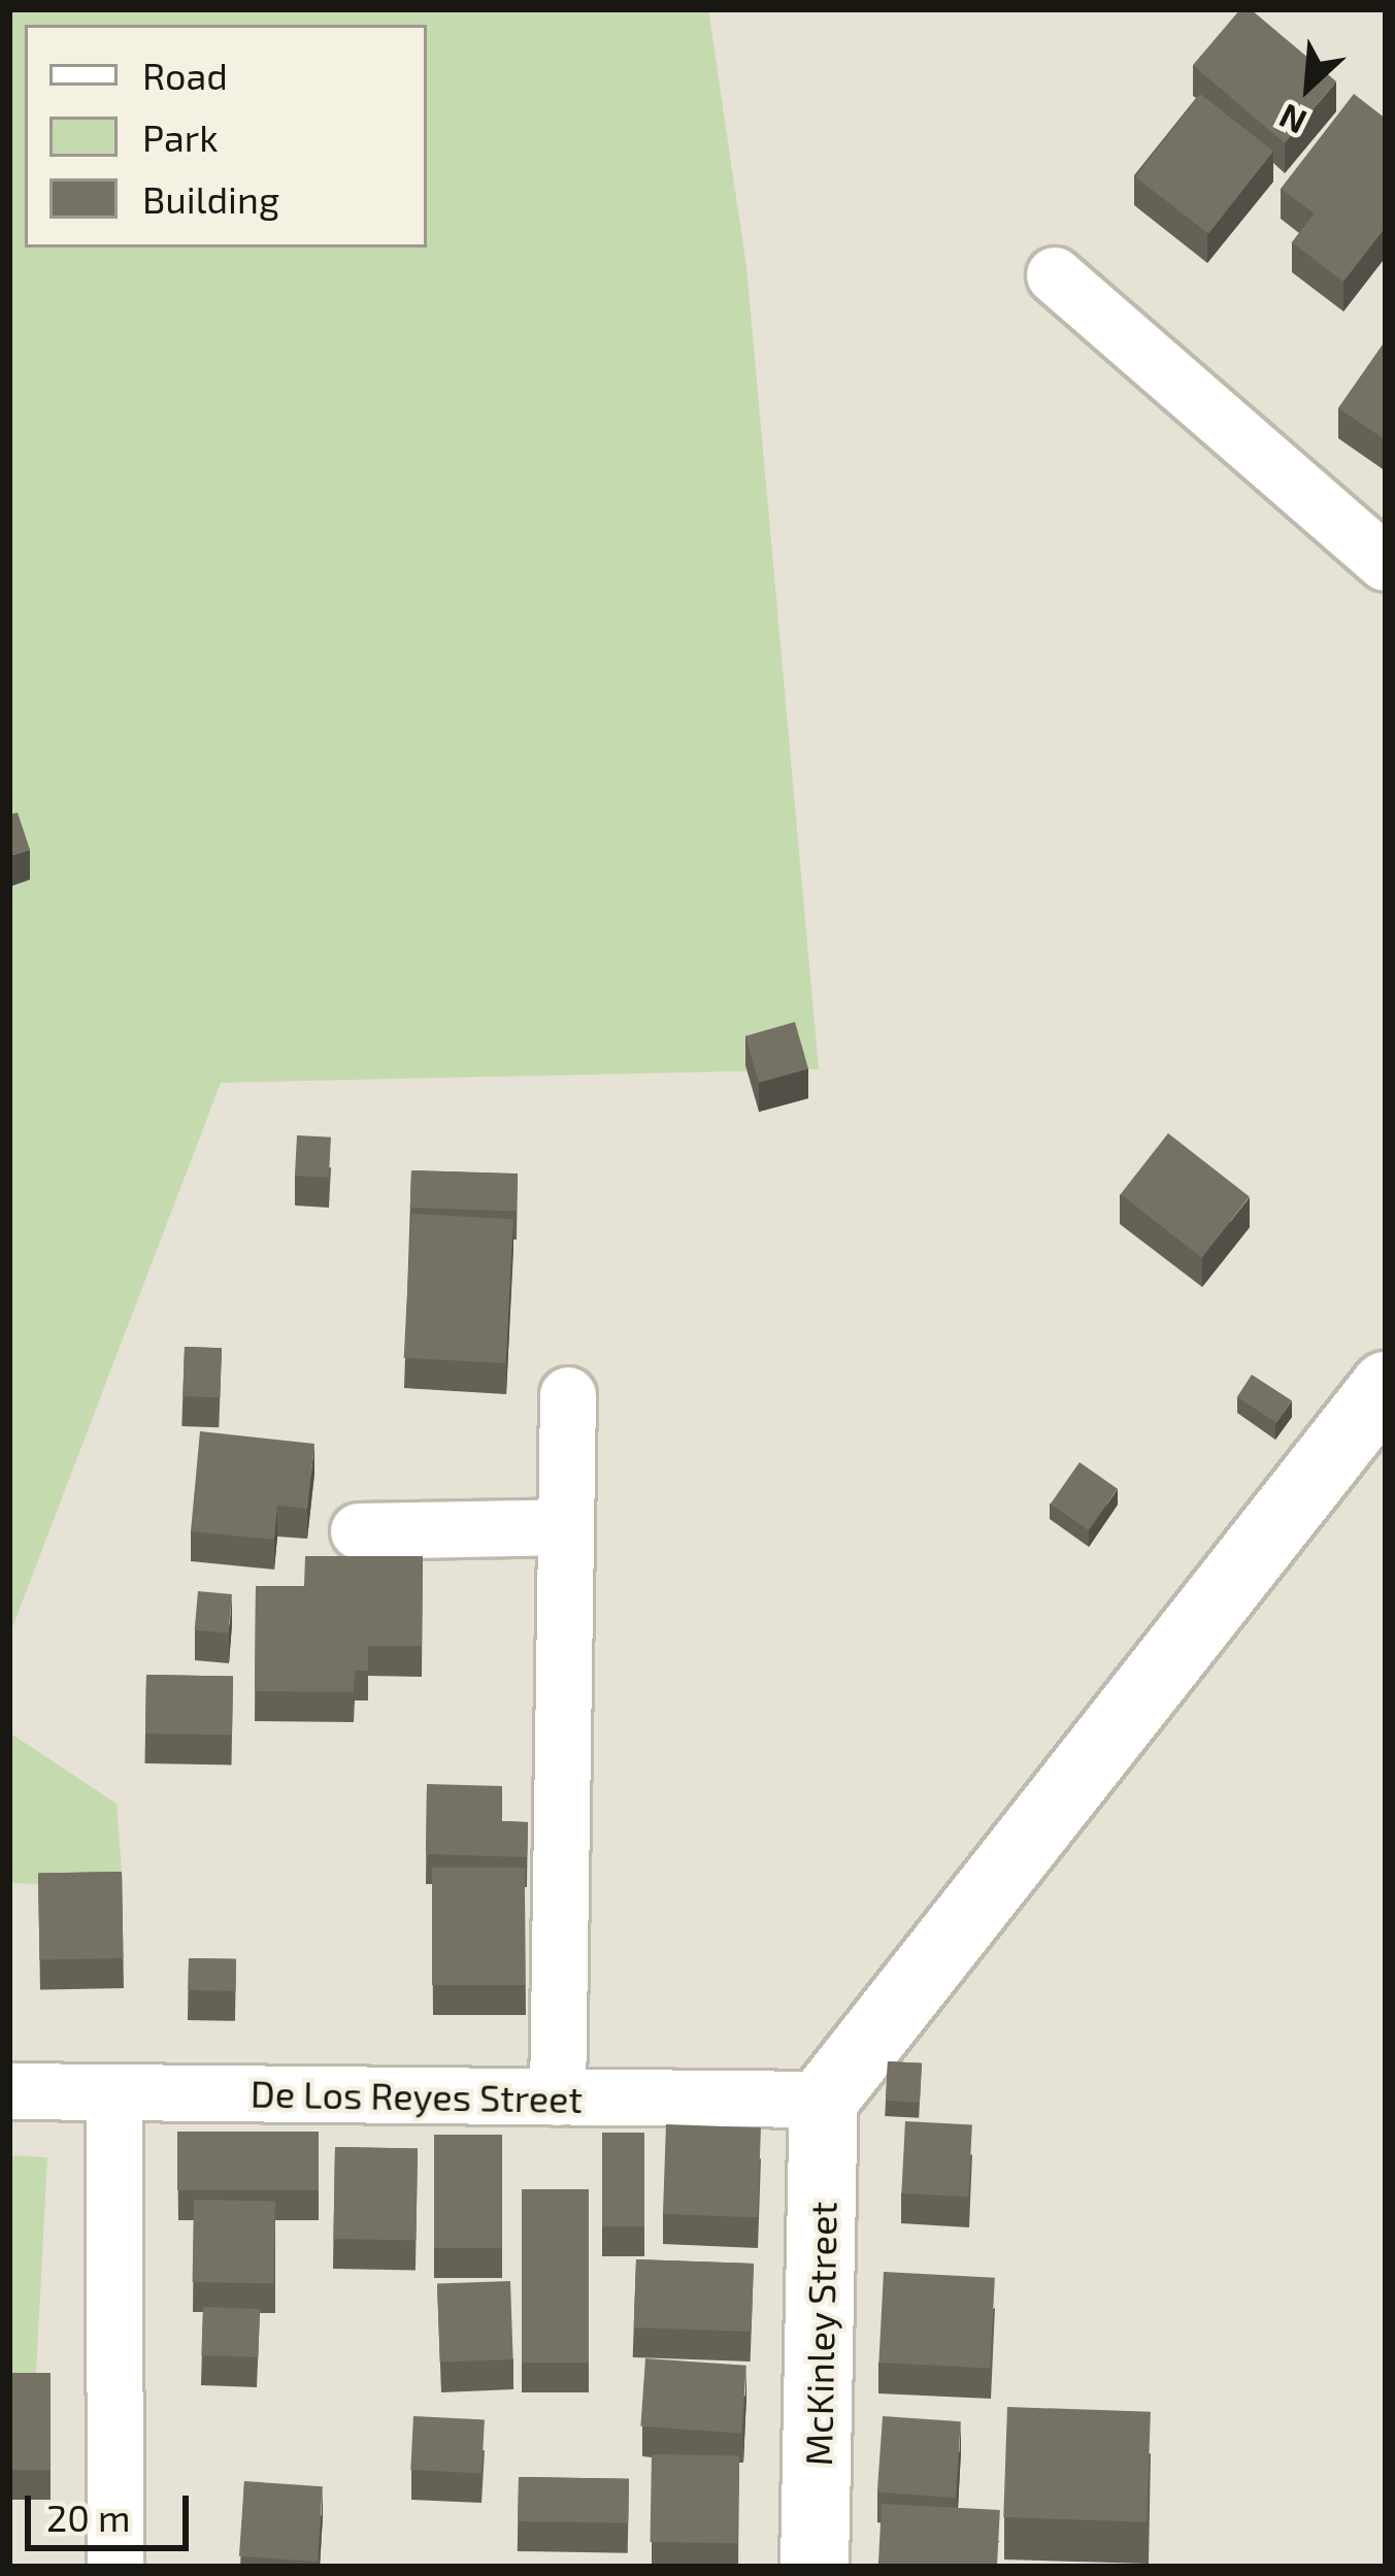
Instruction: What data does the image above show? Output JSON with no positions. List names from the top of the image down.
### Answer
{
  "streets": {
    "street": ["De Los Reyes Street", "McKinley Street"]
  },
  "crossings": [
    ["De Los Reyes Street", "McKinley Street"]
  ],
  "legend": ["Road", "Park", "Building"],
  "scale_bar": "20 m",
  "north": "bottom left"
}
